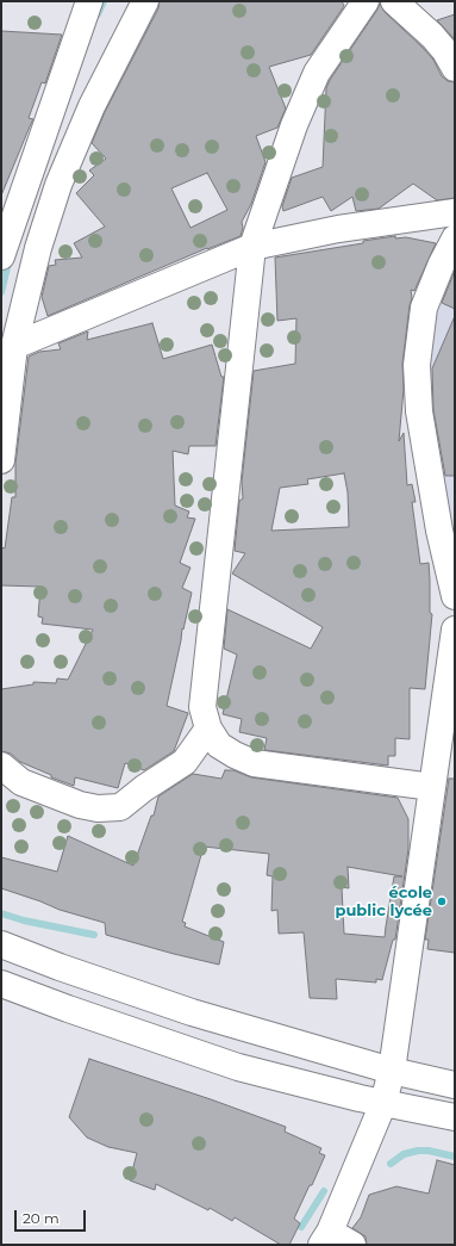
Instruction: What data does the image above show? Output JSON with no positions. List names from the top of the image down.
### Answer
{
  "places": ["école public lycée"],
  "scale_bar": "20 m"
}
